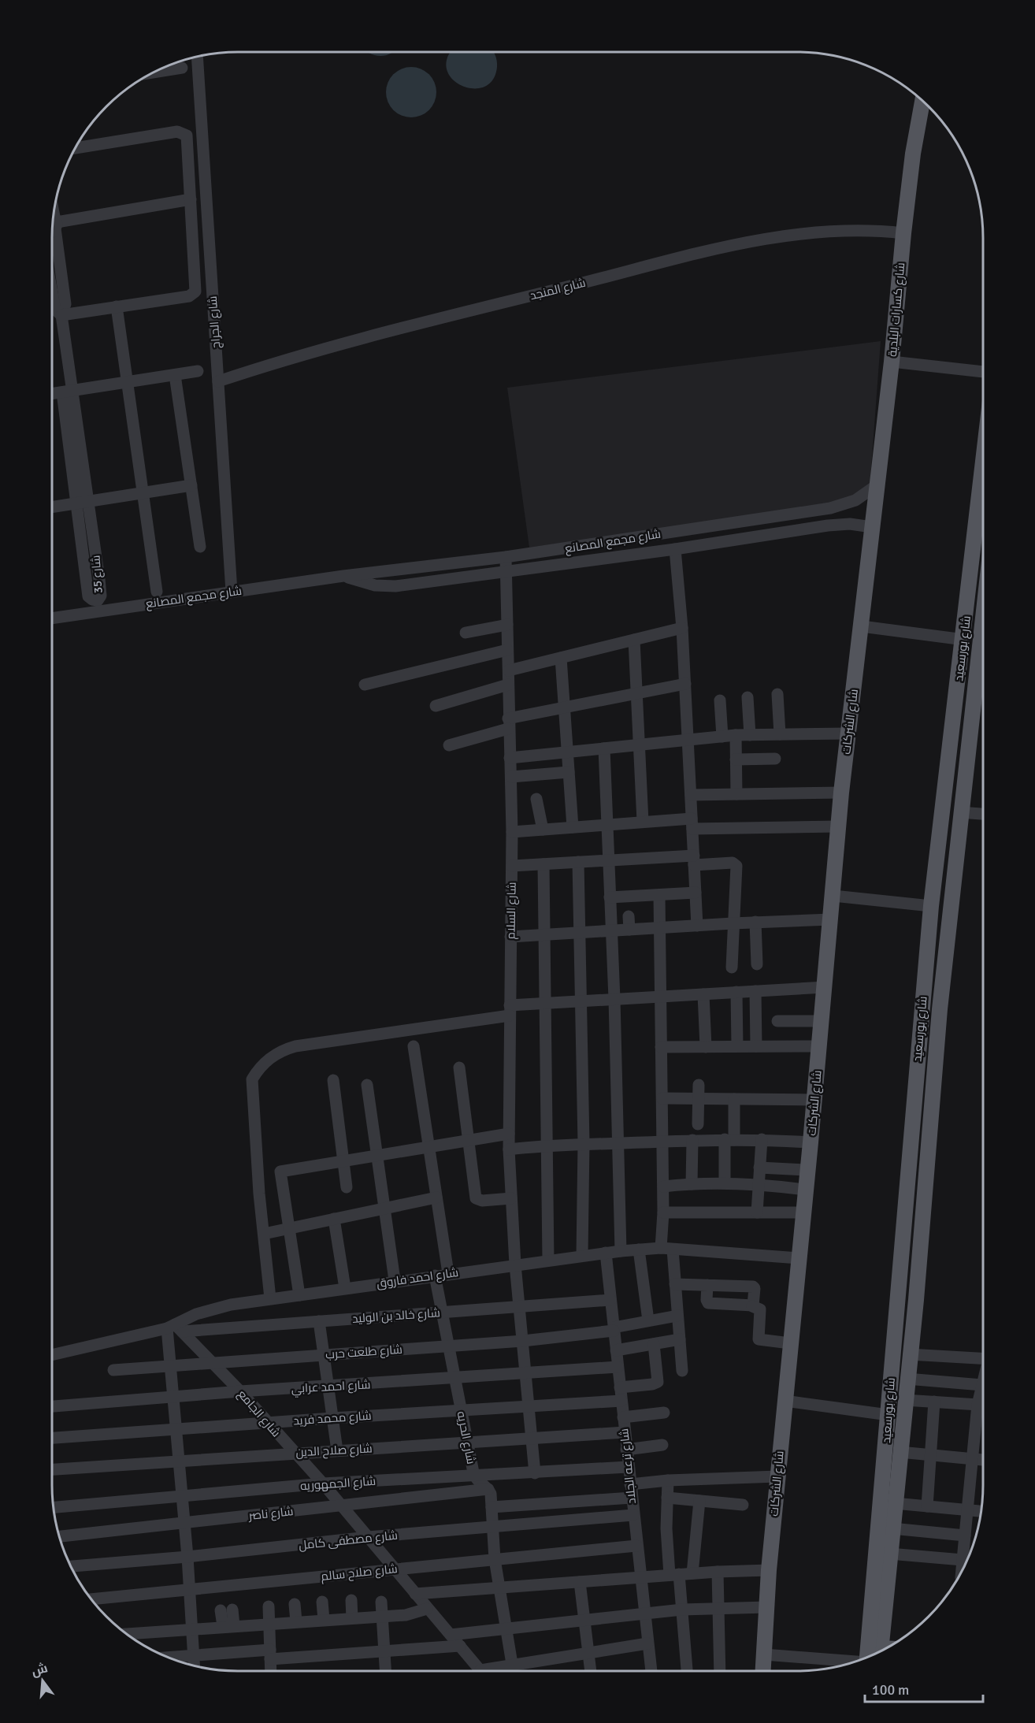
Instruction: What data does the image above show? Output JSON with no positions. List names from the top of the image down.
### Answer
{
  "streets": {
    "main road": ["شارع كسارات البلدية", "شارع بورسعيد", "شارع الشركات"],
    "street": [
      "شارع المنجد",
      "شارع الجراج",
      "شارع مجمع المصانع",
      "شارع 35",
      "شارع السلام",
      "شارع احمد فاروق",
      "شارع خالد بن الوليد",
      "شارع طلعت حرب",
      "شارع احمد عرابي",
      "شارع الجامع",
      "شارع محمد فريد",
      "شارع الحريه",
      "شارع صلاح الدين",
      "شارع ترعه الجلاد",
      "شارع الجمهوريه",
      "شارع ناصر",
      "شارع مصطفى كامل",
      "شارع صلاح سالم"
    ]
  },
  "crossings": [
    ["شارع المنجد", "شارع كسارات البلدية"],
    ["شارع المنجد", "شارع الجراج"],
    ["شارع كسارات البلدية", "شارع مجمع المصانع"],
    ["شارع كسارات البلدية", "شارع الشركات"],
    ["شارع الجراج", "شارع مجمع المصانع"],
    ["شارع مجمع المصانع", "شارع الشركات"],
    ["شارع مجمع المصانع", "شارع السلام"],
    ["شارع الشركات", "شارع احمد فاروق"],
    ["شارع السلام", "شارع احمد فاروق"],
    ["شارع السلام", "شارع خالد بن الوليد"],
    ["شارع السلام", "شارع طلعت حرب"],
    ["شارع السلام", "شارع احمد عرابي"],
    ["شارع السلام", "شارع محمد فريد"],
    ["شارع السلام", "شارع صلاح الدين"],
    ["شارع السلام", "شارع الجمهوريه"],
    ["شارع احمد فاروق", "شارع خالد بن الوليد"],
    ["شارع احمد فاروق", "شارع الجامع"],
    ["شارع احمد فاروق", "شارع الحريه"],
    ["شارع احمد فاروق", "شارع ترعه الجلاد"],
    ["شارع خالد بن الوليد", "شارع الجامع"],
    ["شارع خالد بن الوليد", "شارع الحريه"],
    ["شارع خالد بن الوليد", "شارع ترعه الجلاد"],
    ["شارع طلعت حرب", "شارع الجامع"],
    ["شارع طلعت حرب", "شارع الحريه"],
    ["شارع طلعت حرب", "شارع ترعه الجلاد"],
    ["شارع احمد عرابي", "شارع الجامع"],
    ["شارع احمد عرابي", "شارع الحريه"],
    ["شارع احمد عرابي", "شارع ترعه الجلاد"],
    ["شارع الجامع", "شارع محمد فريد"],
    ["شارع الجامع", "شارع صلاح الدين"],
    ["شارع الجامع", "شارع الجمهوريه"],
    ["شارع الجامع", "شارع ناصر"],
    ["شارع الجامع", "شارع مصطفى كامل"],
    ["شارع الجامع", "شارع صلاح سالم"],
    ["شارع محمد فريد", "شارع الحريه"],
    ["شارع محمد فريد", "شارع ترعه الجلاد"],
    ["شارع الحريه", "شارع صلاح الدين"],
    ["شارع الحريه", "شارع الجمهوريه"],
    ["شارع الحريه", "شارع ناصر"],
    ["شارع صلاح الدين", "شارع ترعه الجلاد"],
    ["شارع ترعه الجلاد", "شارع الجمهوريه"],
    ["شارع ترعه الجلاد", "شارع مصطفى كامل"],
    ["شارع ترعه الجلاد", "شارع صلاح سالم"]
  ],
  "scale_bar": "100 m",
  "north": "top"
}
